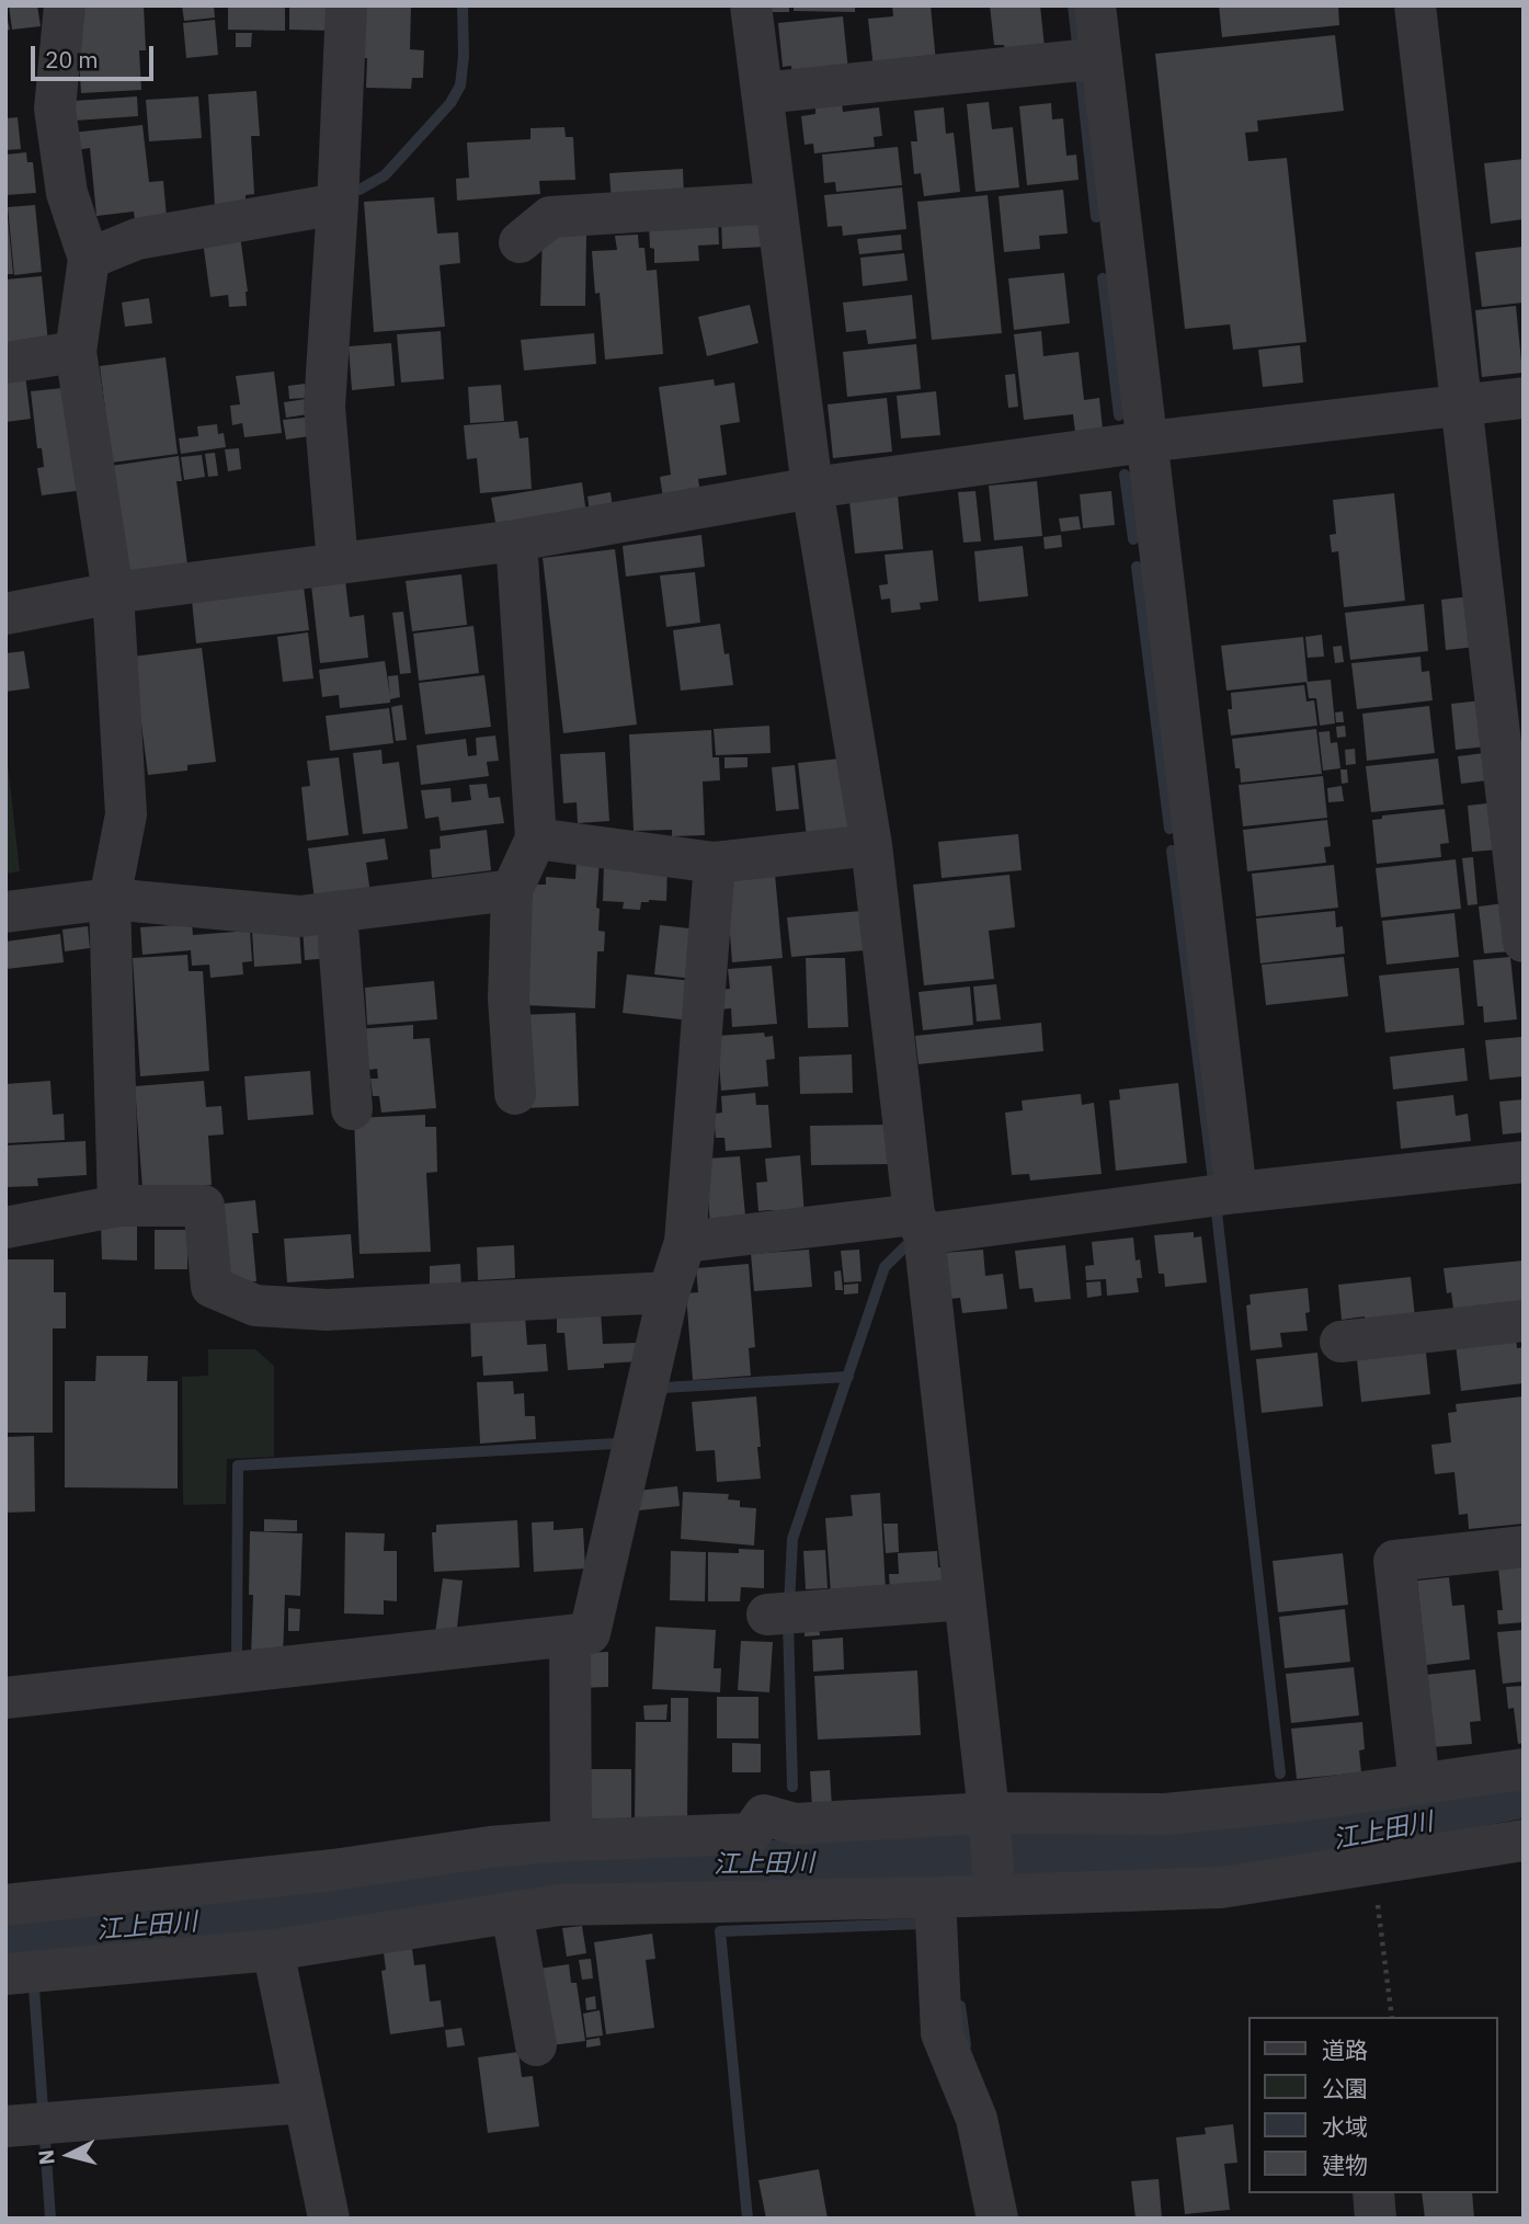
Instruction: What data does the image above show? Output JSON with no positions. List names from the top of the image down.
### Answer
{
  "water": ["江上田川"],
  "legend": [
    "道路",
    "公園",
    "水域",
    "建物"
  ],
  "scale_bar": "20 m",
  "north": "left"
}
